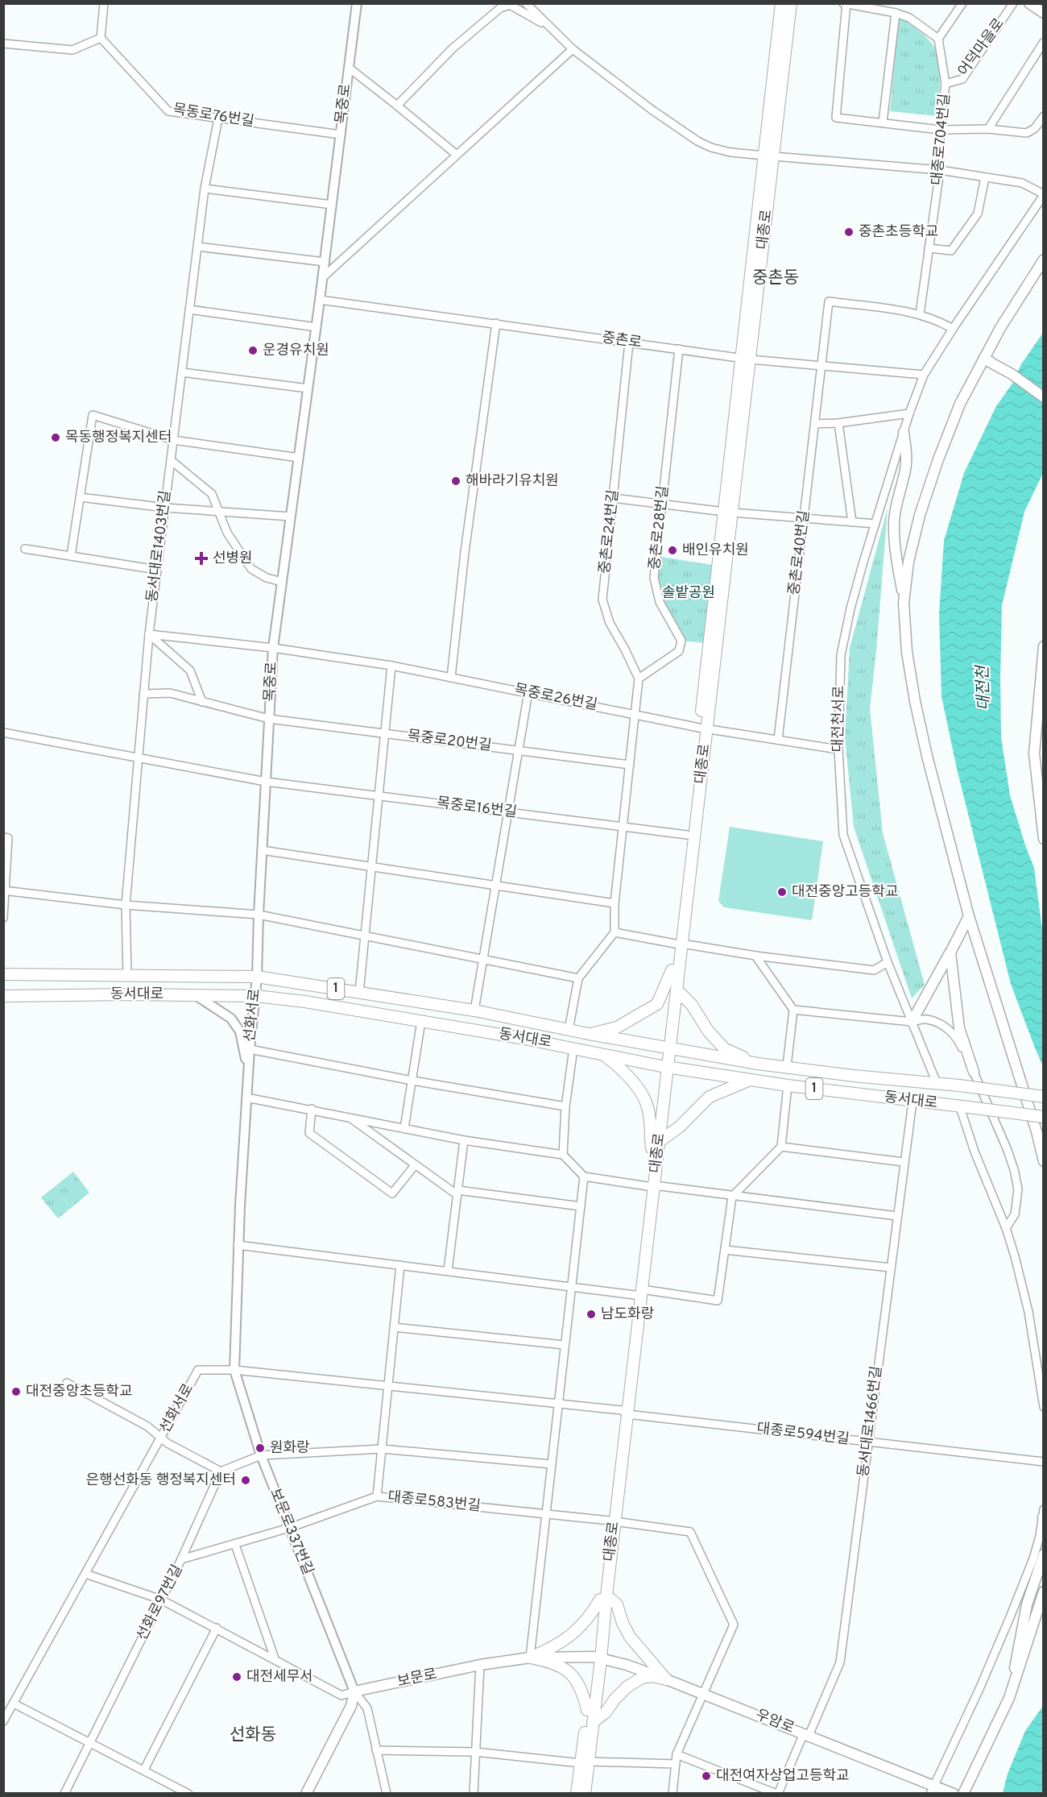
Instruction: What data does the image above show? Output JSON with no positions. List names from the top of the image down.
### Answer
{
  "streets": {
    "main road": [
      "대종로",
      "1",
      "동서대로",
      "보문로",
      "우암로"
    ],
    "street": [
      "어덕마을로",
      "목중로",
      "목동로76번길",
      "대종로704번길",
      "중촌로",
      "중촌로28번길",
      "중촌로24번길",
      "동서대로1403번길",
      "중촌로40번길",
      "목중로26번길",
      "대전천서로",
      "목중로20번길",
      "목중로16번길",
      "선화서로",
      "동서대로1466번길",
      "대종로594번길",
      "대종로583번길",
      "보문로337번길",
      "선화로97번길"
    ]
  },
  "crossings": [
    ["어덕마을로", "대종로704번길"],
    ["목중로", "목동로76번길"],
    ["목중로", "중촌로"],
    ["목중로", "목중로26번길"],
    ["목중로", "목중로20번길"],
    ["목중로", "목중로16번길"],
    ["목중로", "동서대로"],
    ["목중로", "선화서로"],
    ["목동로76번길", "동서대로1403번길"],
    ["대종로704번길", "중촌로40번길"],
    ["대종로", "중촌로"],
    ["대종로", "목중로26번길"],
    ["대종로", "목중로16번길"],
    ["대종로", "동서대로"],
    ["대종로", "대종로594번길"],
    ["대종로", "대종로583번길"],
    ["대종로", "보문로"],
    ["대종로", "우암로"],
    ["중촌로", "중촌로28번길"],
    ["중촌로", "중촌로24번길"],
    ["중촌로", "중촌로40번길"],
    ["중촌로", "대전천서로"],
    ["중촌로28번길", "중촌로24번길"],
    ["동서대로1403번길", "목중로26번길"],
    ["동서대로1403번길", "목중로20번길"],
    ["동서대로1403번길", "목중로16번길"],
    ["동서대로1403번길", "동서대로"],
    ["중촌로40번길", "목중로26번길"],
    ["목중로26번길", "대전천서로"],
    ["대전천서로", "동서대로"],
    ["동서대로", "선화서로"],
    ["동서대로", "동서대로1466번길"],
    ["선화서로", "대종로594번길"],
    ["선화서로", "보문로337번길"],
    ["동서대로1466번길", "대종로594번길"],
    ["동서대로1466번길", "우암로"],
    ["대종로594번길", "보문로337번길"],
    ["대종로583번길", "보문로337번길"],
    ["대종로583번길", "선화로97번길"],
    ["대종로583번길", "우암로"],
    ["보문로337번길", "보문로"],
    ["보문로", "우암로"]
  ],
  "districts": ["중촌동", "선화동"],
  "water": ["대전천"],
  "parks": ["솔밭공원"],
  "places": {
    "other": [
      "중촌초등학교",
      "운경유치원",
      "목동행정복지센터",
      "해바라기유치원",
      "배인유치원",
      "대전중앙고등학교",
      "남도화랑",
      "대전중앙초등학교",
      "원화랑",
      "은행선화동 행정복지센터",
      "대전세무서",
      "대전여자상업고등학교"
    ],
    "health": ["선병원"]
  }
}
